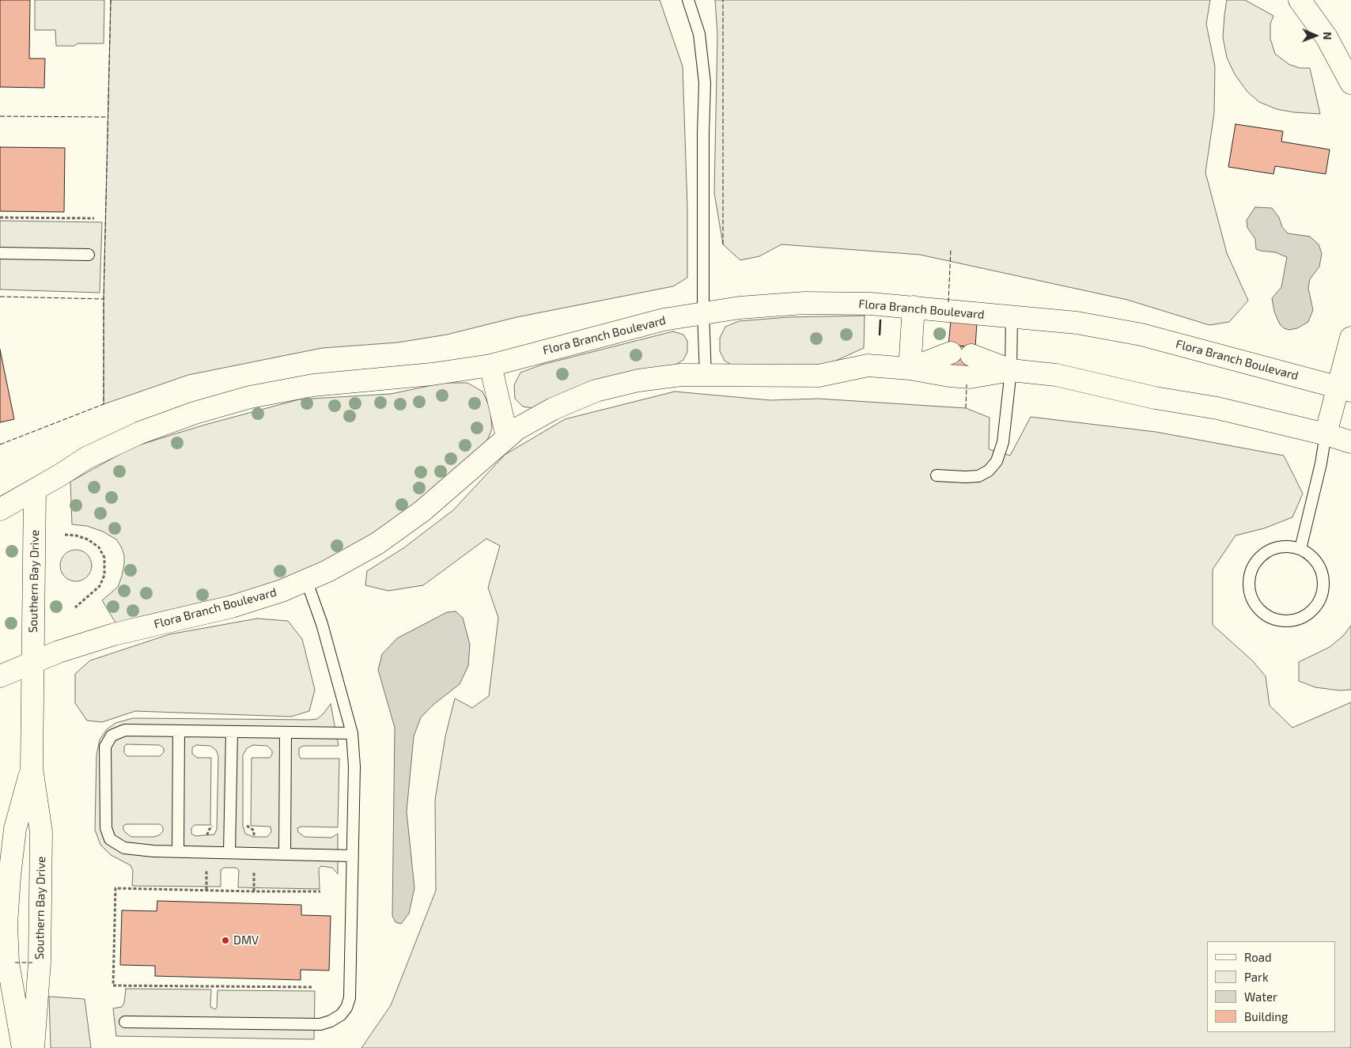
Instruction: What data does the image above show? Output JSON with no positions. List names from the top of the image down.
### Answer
{
  "streets": {
    "street": ["Flora Branch Boulevard", "Southern Bay Drive"]
  },
  "crossings": [
    ["Flora Branch Boulevard", "Southern Bay Drive"]
  ],
  "places": ["DMV"],
  "legend": [
    "Road",
    "Park",
    "Water",
    "Building"
  ],
  "north": "right"
}
